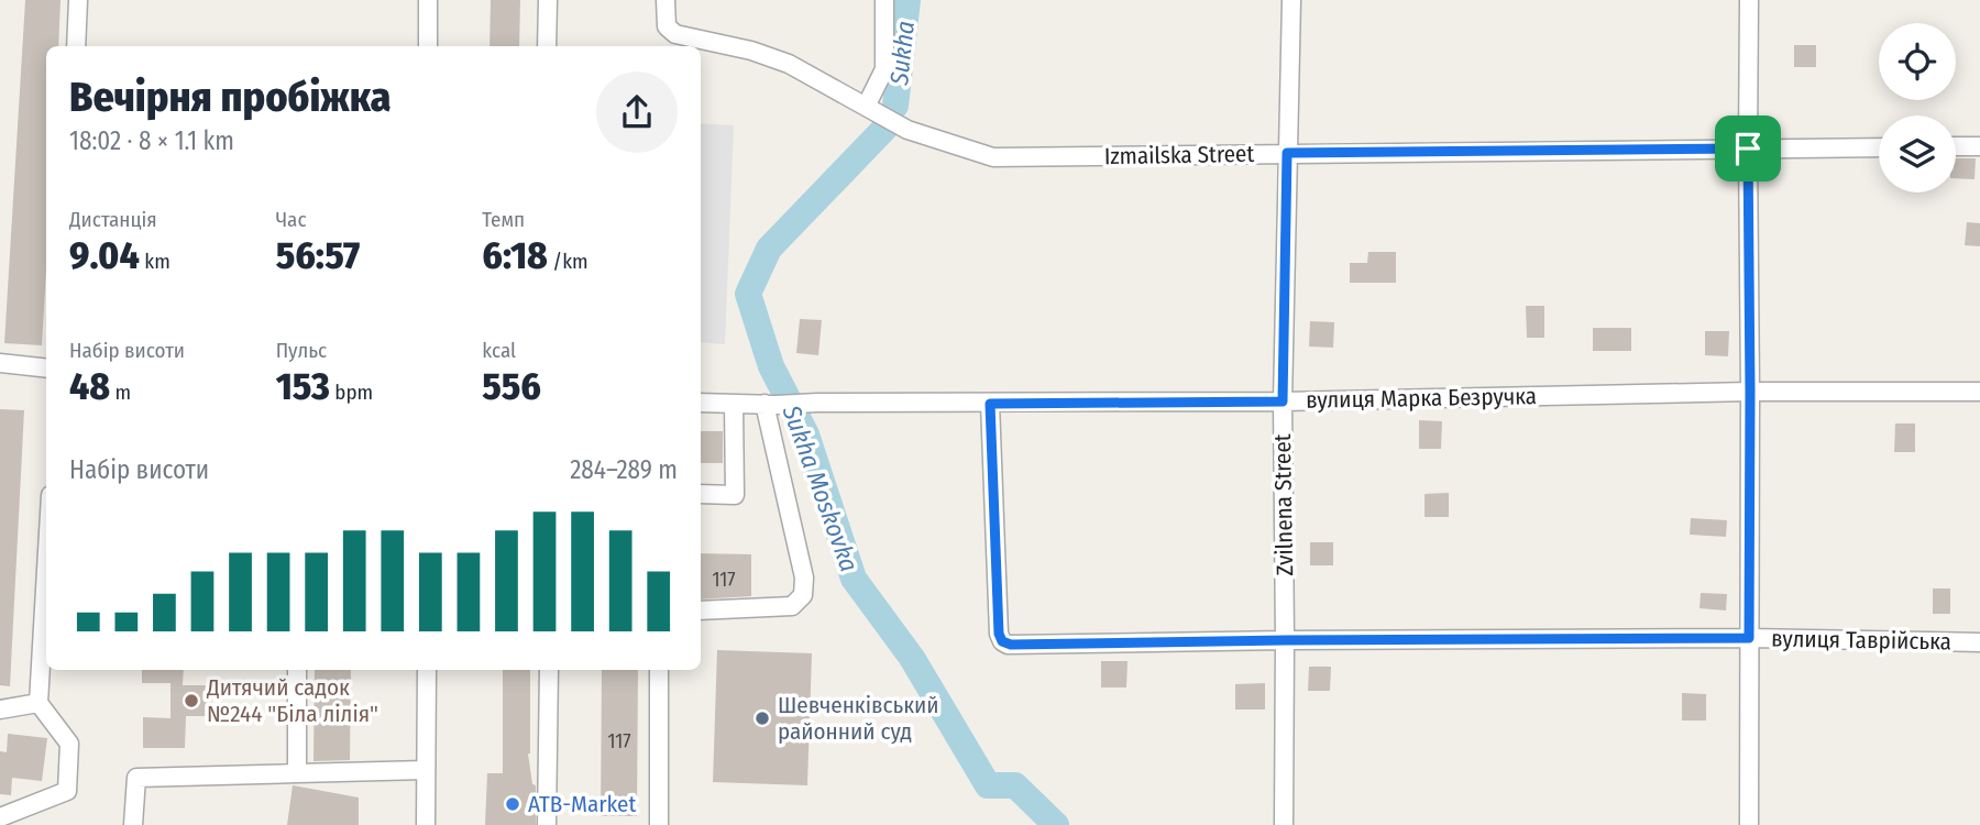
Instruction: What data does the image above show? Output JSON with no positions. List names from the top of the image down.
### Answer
{
  "streets": {
    "street": [
      "Izmailska Street",
      "вулиця Марка Безручка",
      "Zvilnena Street",
      "вулиця Таврійська"
    ]
  },
  "crossings": [
    ["Izmailska Street", "Zvilnena Street"],
    ["вулиця Марка Безручка", "Zvilnena Street"],
    ["вулиця Марка Безручка", "вулиця Таврійська"],
    ["Zvilnena Street", "вулиця Таврійська"]
  ],
  "water": ["Sukha", "Sukha Moskovka"],
  "places": ["Дитячий садок №244 \"Біла лілія\"", "Шевченківський районний суд", "ATB-Market"],
  "house_numbers": ["117", "117"],
  "page": {
    "heading": ["Вечірня пробіжка", "18:02 · 8 × 1.1 km"],
    "stats": [
      ["Дистанція", "9.04 km"],
      ["Час", "56:57"],
      ["Темп", "6:18 /km"],
      ["Набір висоти", "48 m"],
      ["Пульс", "153 bpm"],
      ["kcal", "556"]
    ],
    "chart": ["Набір висоти", "284–289 m"]
  }
}
